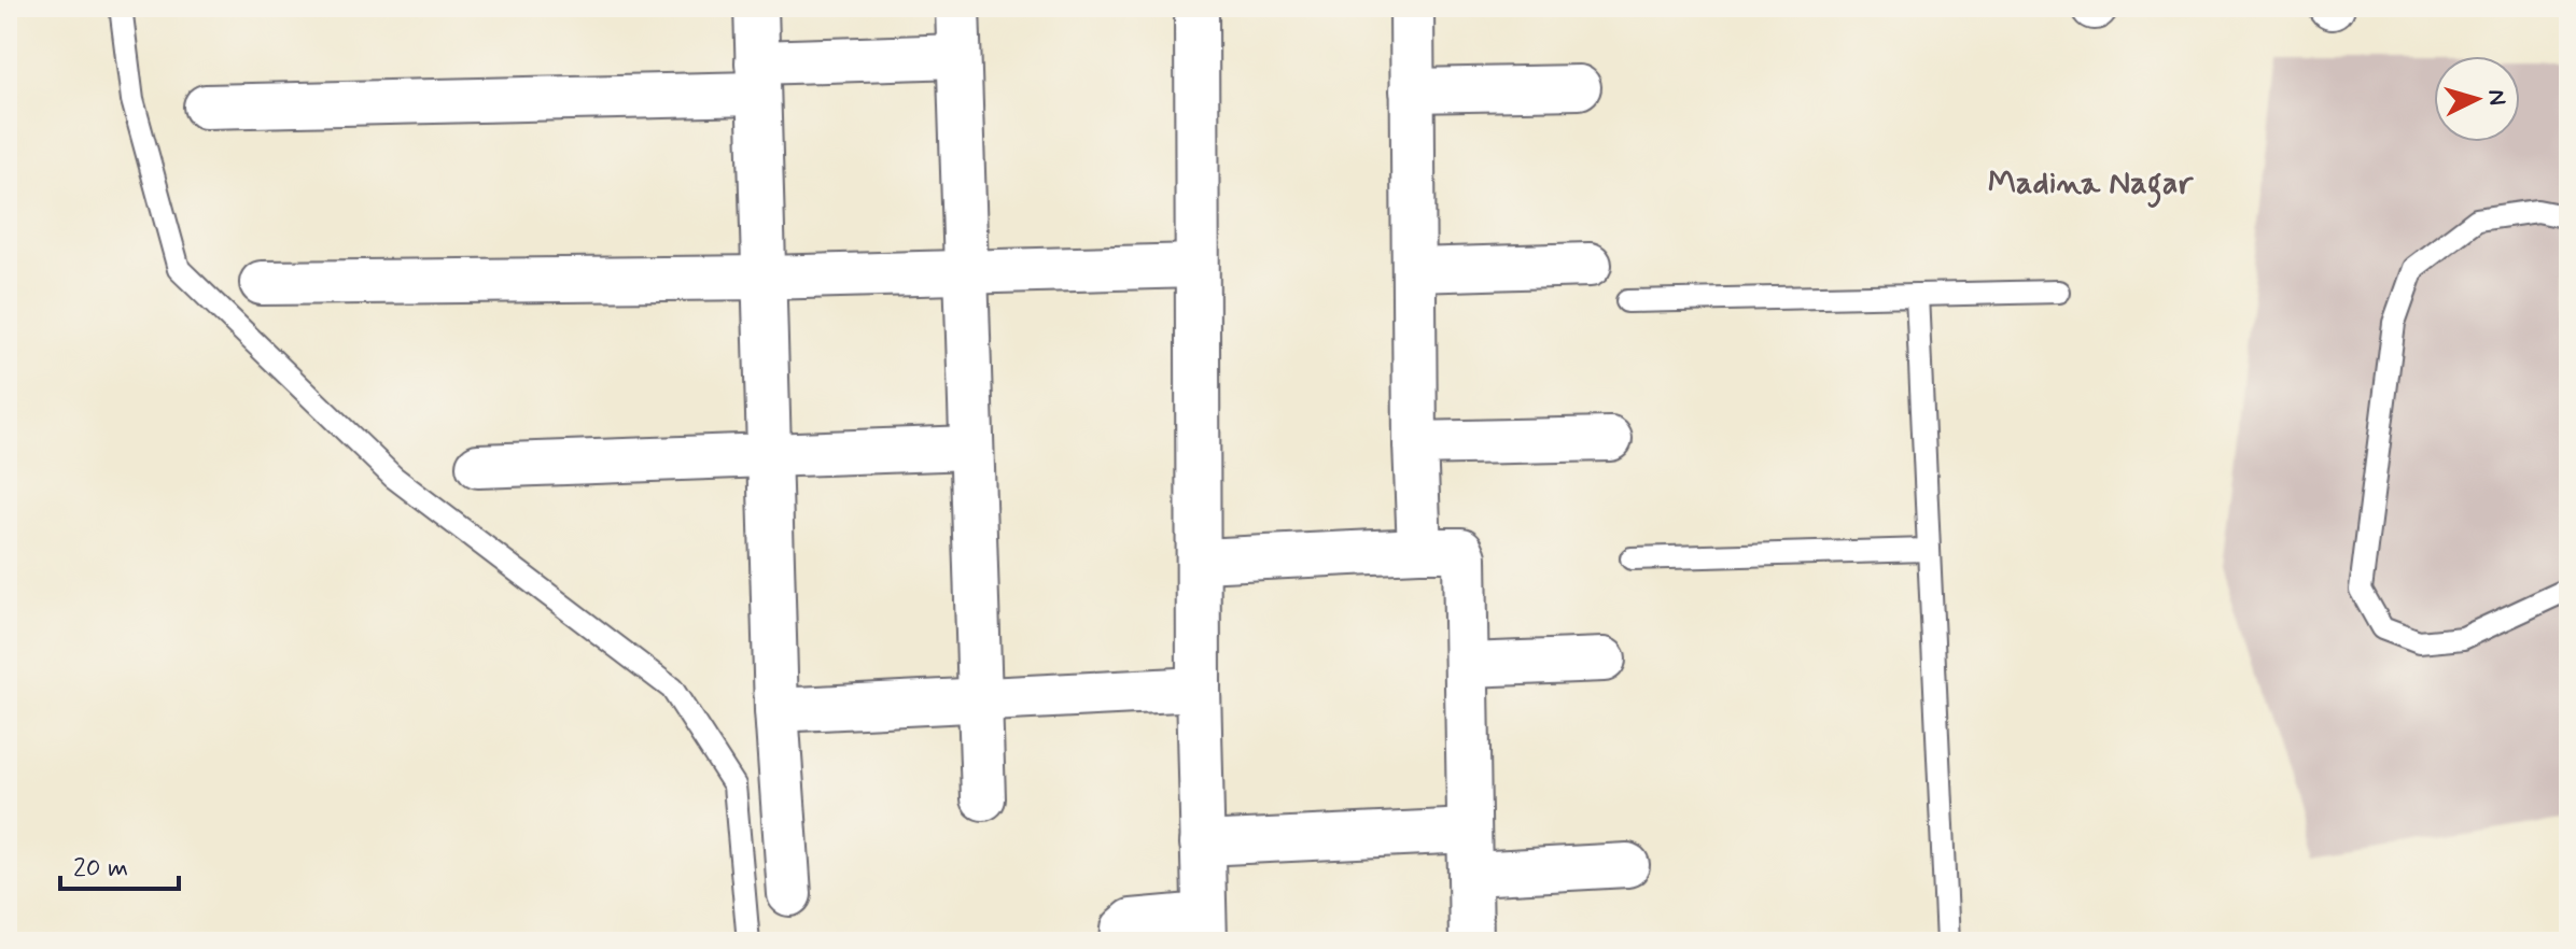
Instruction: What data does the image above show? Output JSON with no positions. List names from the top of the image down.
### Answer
{
  "districts": ["Madina Nagar"],
  "scale_bar": "20 m",
  "north": "right"
}
